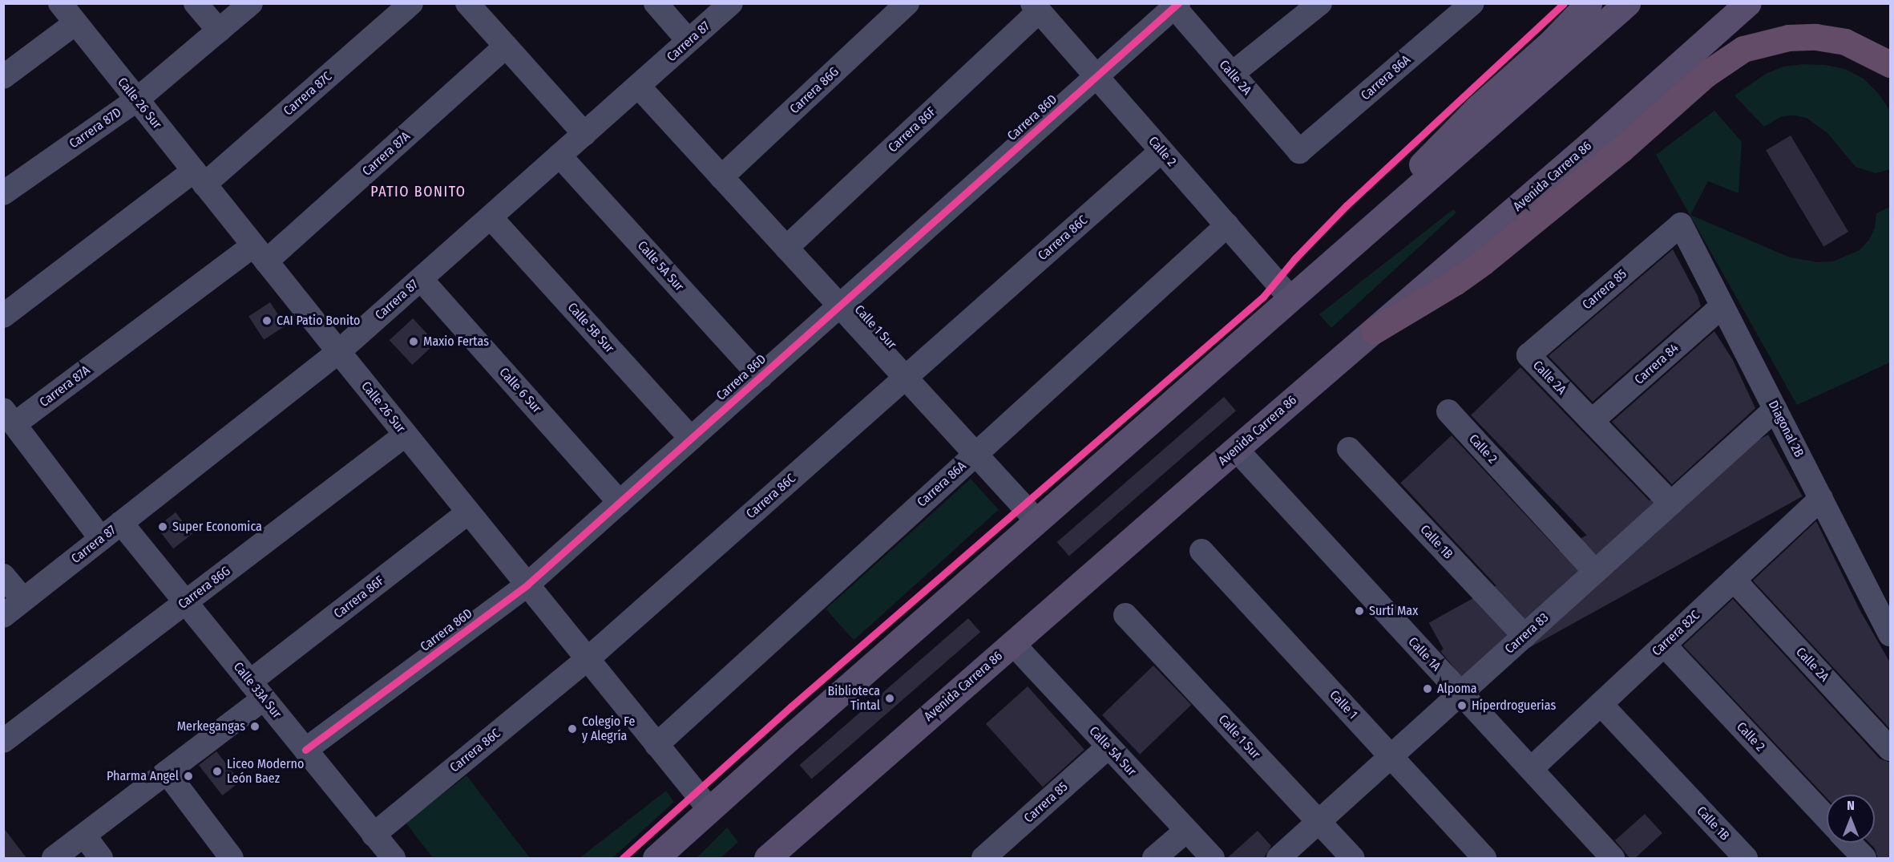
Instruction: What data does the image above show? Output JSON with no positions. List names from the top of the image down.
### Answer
{
  "streets": {
    "main road": ["Avenida Carrera 86"],
    "street": [
      "Carrera 87",
      "Calle 2A",
      "Carrera 86A",
      "Carrera 86G",
      "Carrera 87C",
      "Calle 26 Sur",
      "Carrera 86D",
      "Carrera 87D",
      "Carrera 86F",
      "Calle 2",
      "Carrera 87A",
      "Carrera 86C",
      "Calle 5A Sur",
      "Carrera 85",
      "Calle 1 Sur",
      "Calle 5B Sur",
      "Carrera 84",
      "Calle 6 Sur",
      "Diagonal 2B",
      "Calle 1B",
      "Carrera 83",
      "Carrera 82C",
      "Calle 1A",
      "Calle 33A Sur",
      "Calle 1"
    ]
  },
  "crossings": [
    ["Carrera 87", "Calle 26 Sur"],
    ["Carrera 87", "Calle 5A Sur"],
    ["Carrera 87", "Calle 1 Sur"],
    ["Carrera 87", "Calle 5B Sur"],
    ["Carrera 87", "Calle 6 Sur"],
    ["Carrera 87", "Calle 33A Sur"],
    ["Calle 2A", "Carrera 86A"],
    ["Calle 2A", "Carrera 86D"],
    ["Calle 2A", "Carrera 85"],
    ["Calle 2A", "Carrera 84"],
    ["Calle 2A", "Carrera 83"],
    ["Calle 2A", "Carrera 82C"],
    ["Carrera 86A", "Calle 26 Sur"],
    ["Carrera 86A", "Calle 2"],
    ["Carrera 86A", "Calle 1 Sur"],
    ["Carrera 86G", "Calle 26 Sur"],
    ["Carrera 86G", "Calle 1 Sur"],
    ["Carrera 86G", "Calle 33A Sur"],
    ["Carrera 87C", "Calle 26 Sur"],
    ["Calle 26 Sur", "Carrera 86D"],
    ["Calle 26 Sur", "Carrera 87D"],
    ["Calle 26 Sur", "Carrera 86F"],
    ["Calle 26 Sur", "Carrera 87A"],
    ["Calle 26 Sur", "Carrera 86C"],
    ["Carrera 86D", "Calle 2"],
    ["Carrera 86D", "Calle 5A Sur"],
    ["Carrera 86D", "Calle 1 Sur"],
    ["Carrera 86D", "Calle 5B Sur"],
    ["Carrera 86D", "Calle 6 Sur"],
    ["Carrera 86D", "Calle 33A Sur"],
    ["Carrera 86F", "Calle 2"],
    ["Carrera 86F", "Calle 1 Sur"],
    ["Carrera 86F", "Calle 33A Sur"],
    ["Calle 2", "Carrera 86C"],
    ["Calle 2", "Carrera 83"],
    ["Calle 2", "Carrera 82C"],
    ["Avenida Carrera 86", "Calle 5A Sur"],
    ["Avenida Carrera 86", "Calle 1A"],
    ["Carrera 86C", "Calle 1 Sur"],
    ["Carrera 86C", "Calle 33A Sur"],
    ["Calle 5A Sur", "Carrera 85"],
    ["Carrera 85", "Diagonal 2B"],
    ["Calle 1 Sur", "Carrera 83"],
    ["Carrera 84", "Diagonal 2B"],
    ["Diagonal 2B", "Carrera 83"],
    ["Diagonal 2B", "Carrera 82C"],
    ["Calle 1B", "Carrera 83"],
    ["Calle 1B", "Carrera 82C"],
    ["Carrera 83", "Calle 1A"],
    ["Carrera 83", "Calle 1"],
    ["Carrera 82C", "Calle 1A"]
  ],
  "districts": ["PATIO BONITO"],
  "places": [
    "CAI Patio Bonito",
    "Maxio Fertas",
    "Super Economica",
    "Surti Max",
    "Alpoma",
    "Biblioteca Tintal",
    "Hiperdroguerias",
    "Merkegangas",
    "Colegio Fe y Alegría",
    "Liceo Moderno León Baez",
    "Pharma Angel"
  ],
  "north": "top"
}
